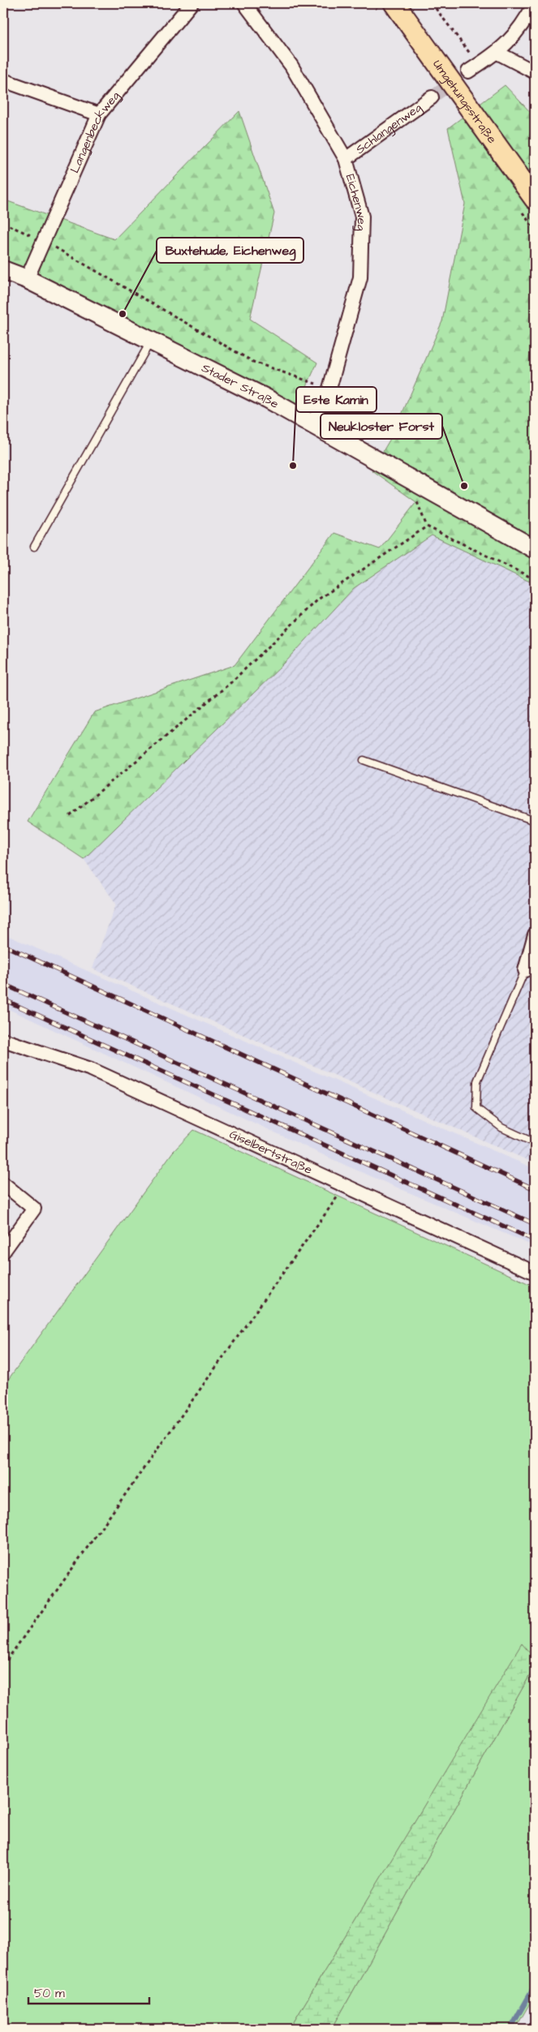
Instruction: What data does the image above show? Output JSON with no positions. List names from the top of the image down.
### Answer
{
  "streets": {
    "main road": ["Umgehungsstraße"],
    "street": [
      "Schlangenweg",
      "Langenbeckweg",
      "Eichenweg",
      "Stader Straße",
      "Giselbertstraße"
    ]
  },
  "crossings": [
    ["Schlangenweg", "Eichenweg"],
    ["Langenbeckweg", "Stader Straße"],
    ["Eichenweg", "Stader Straße"]
  ],
  "places": ["Buxtehude, Eichenweg", "Este Kamin", "Neukloster Forst"],
  "scale_bar": "50 m"
}
